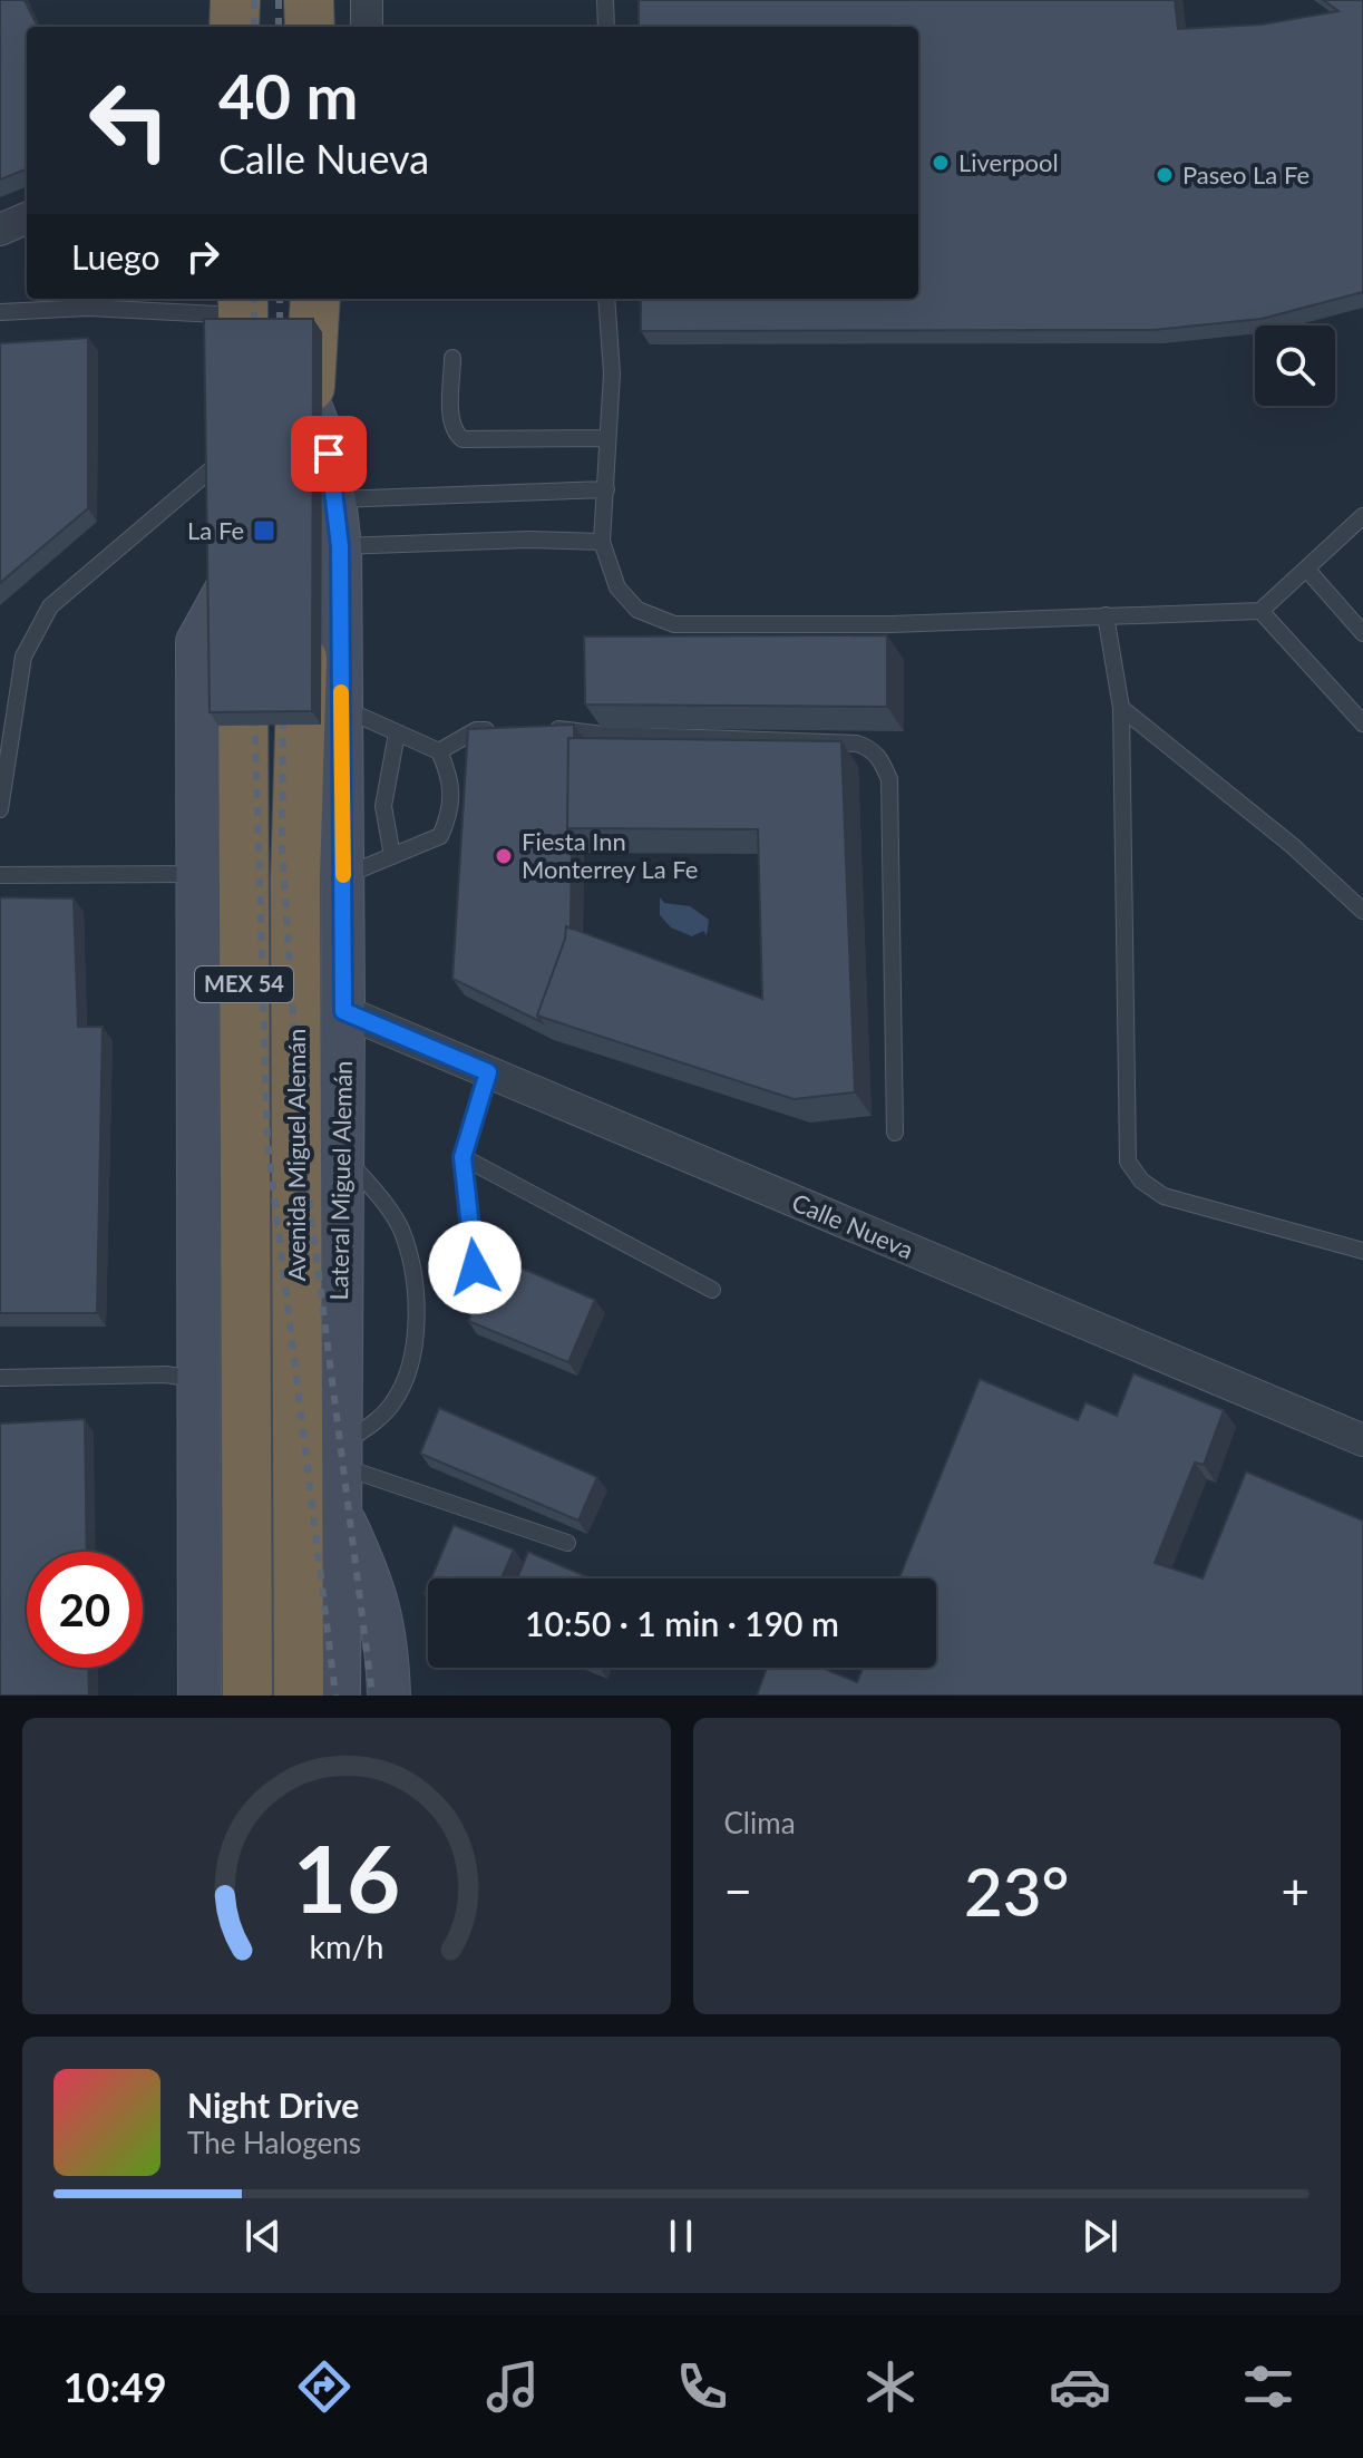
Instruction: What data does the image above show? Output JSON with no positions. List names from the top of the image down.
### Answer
{
  "streets": {
    "highway": ["MEX 54", "Avenida Miguel Alemán"],
    "street": ["Lateral Miguel Alemán", "Calle Nueva"]
  },
  "crossings": [
    ["Avenida Miguel Alemán", "Lateral Miguel Alemán"],
    ["Lateral Miguel Alemán", "Calle Nueva"]
  ],
  "places": {
    "other": ["Liverpool", "Paseo La Fe", "Fiesta Inn Monterrey La Fe"],
    "transit": ["La Fe"]
  },
  "page": {
    "turn": ["40 m", "Calle Nueva"],
    "then": "Luego",
    "limit": "20",
    "trip": "10:50 · 1 min · 190 m",
    "tile": "Clima",
    "heat": ["−", "23°", "+"],
    "song": ["Night Drive", "The Halogens"],
    "tabs": "10:49",
    "gauge": ["16", "km/h"]
  }
}
